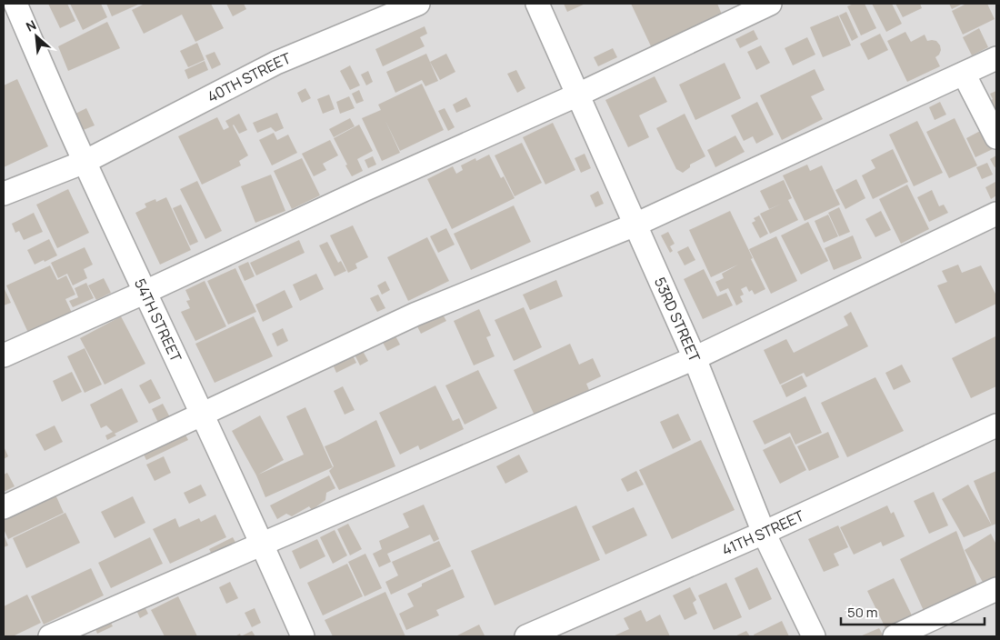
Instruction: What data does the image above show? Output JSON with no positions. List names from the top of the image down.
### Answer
{
  "streets": {
    "street": [
      "40TH STREET",
      "53RD STREET",
      "54TH STREET",
      "41TH STREET"
    ]
  },
  "crossings": [
    ["40TH STREET", "54TH STREET"],
    ["53RD STREET", "41TH STREET"]
  ],
  "scale_bar": "50 m",
  "north": "top left"
}
